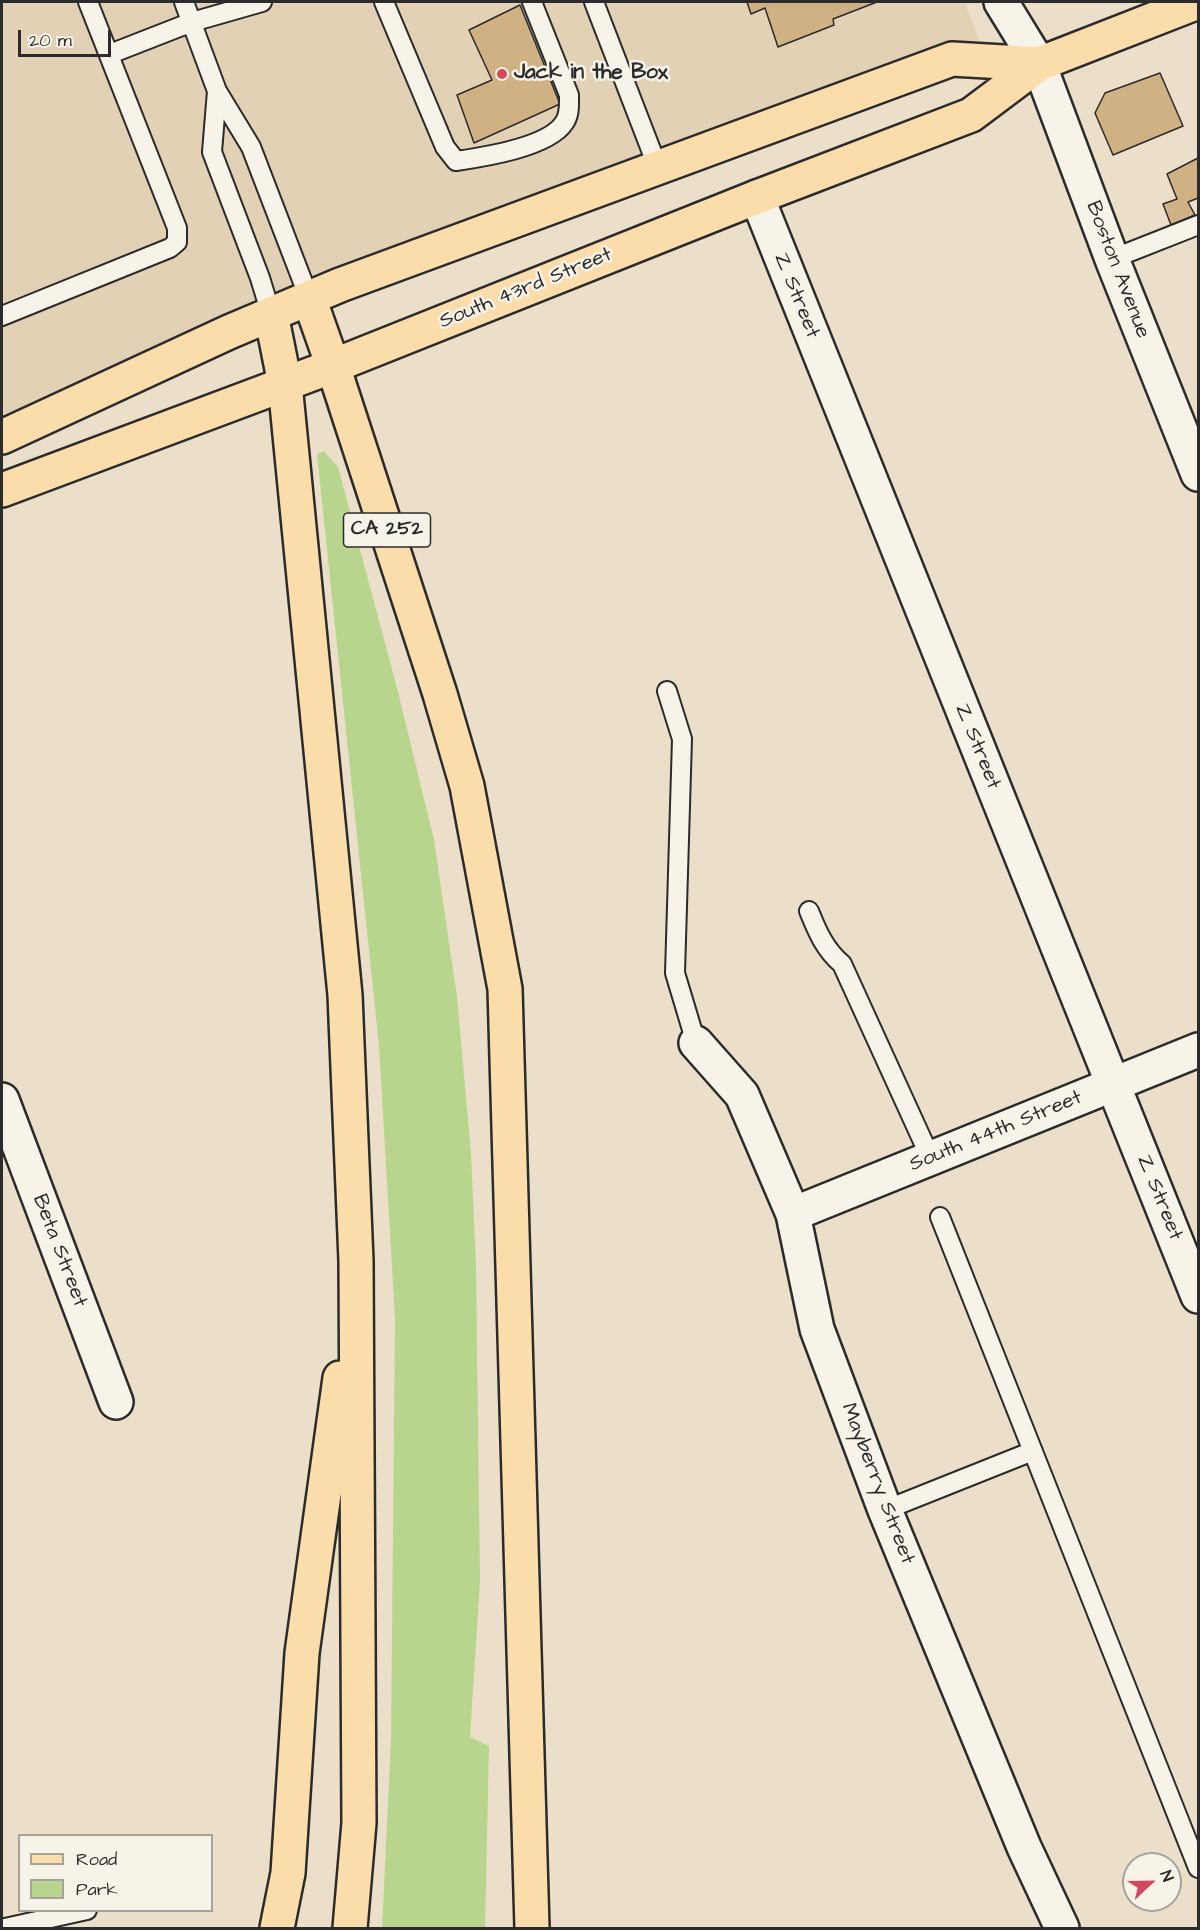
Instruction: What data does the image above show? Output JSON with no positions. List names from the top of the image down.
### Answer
{
  "streets": {
    "main road": ["South 43rd Street", "CA 252"],
    "street": [
      "Boston Avenue",
      "Z Street",
      "South 44th Street",
      "Beta Street",
      "Mayberry Street"
    ]
  },
  "crossings": [
    ["Boston Avenue", "South 43rd Street"],
    ["South 43rd Street", "Z Street"],
    ["South 43rd Street", "CA 252"],
    ["Z Street", "South 44th Street"],
    ["South 44th Street", "Mayberry Street"]
  ],
  "places": ["Jack in the Box"],
  "legend": ["Road", "Park"],
  "scale_bar": "20 m",
  "north": "right"
}
